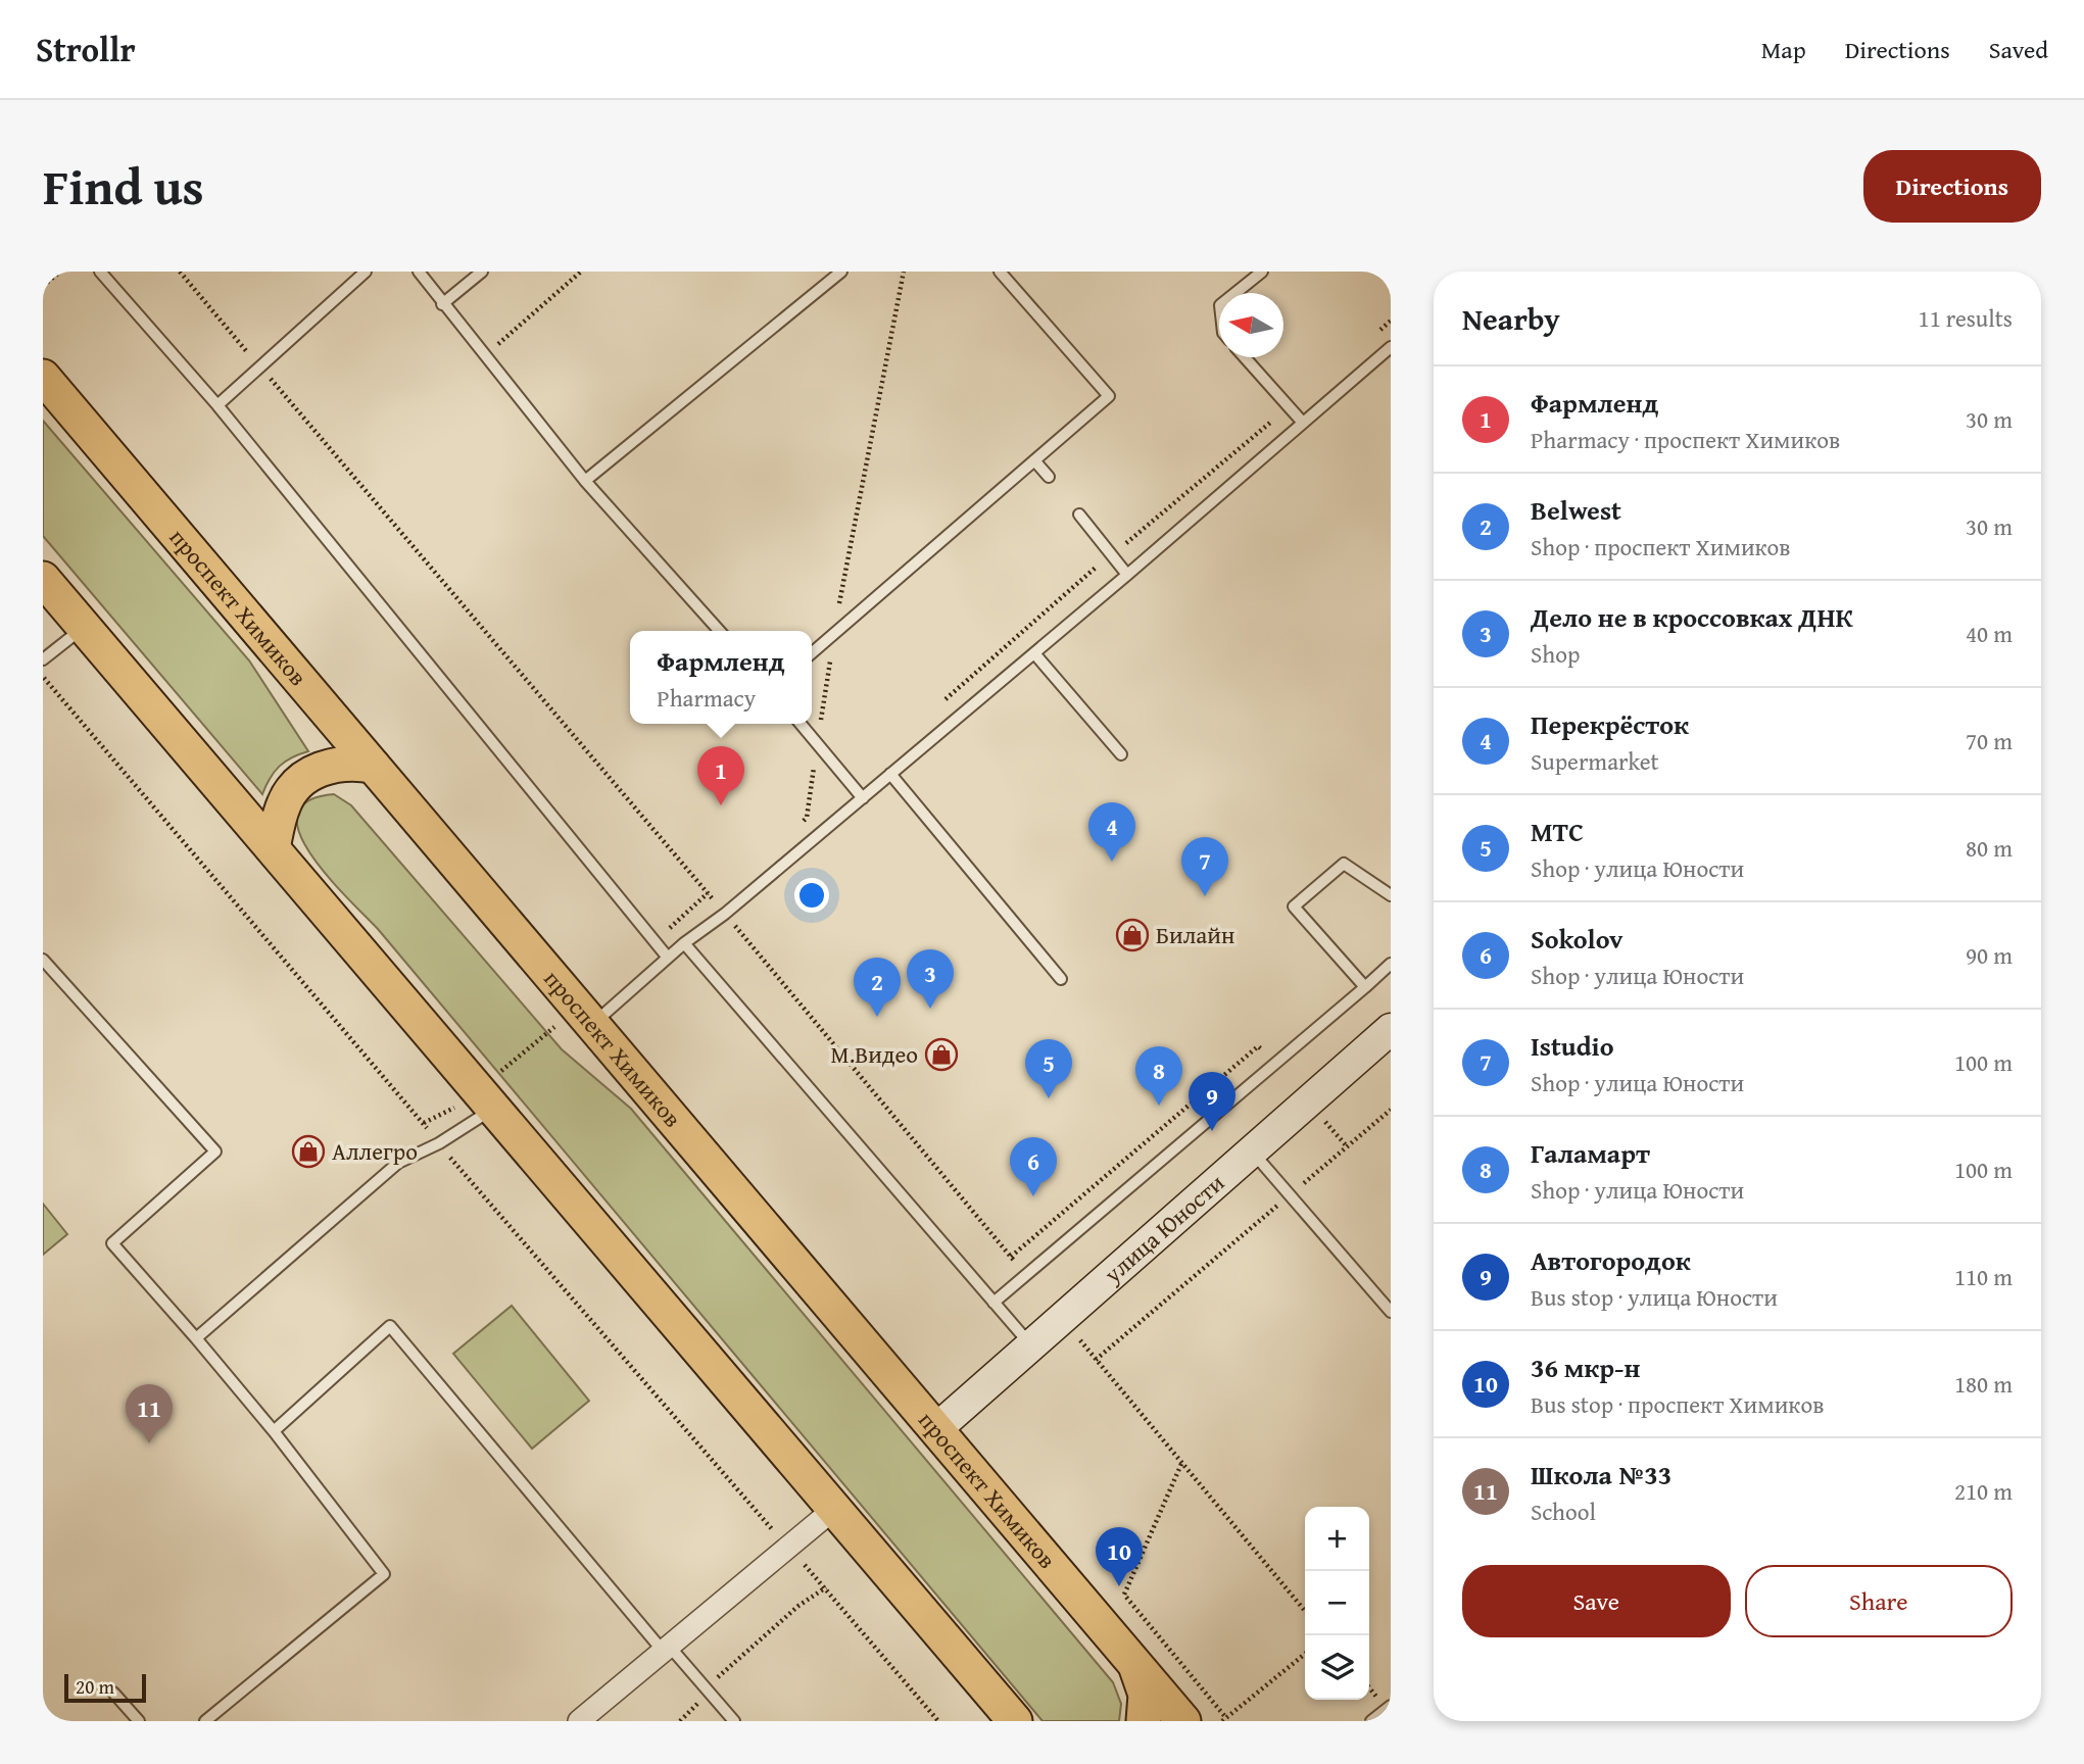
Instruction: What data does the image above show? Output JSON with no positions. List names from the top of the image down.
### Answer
{
  "streets": {
    "main road": ["проспект Химиков"],
    "street": ["улица Юности"]
  },
  "crossings": [
    ["проспект Химиков", "улица Юности"]
  ],
  "places": {
    "shop": ["Билайн", "М.Видео", "Аллегро"]
  },
  "scale_bar": "20 m",
  "north": "left",
  "page": {
    "header": "Strollr",
    "nav": ["Map", "Directions", "Saved"],
    "title": "Find us",
    "buttons": [
      "Directions",
      ["Save", "Share"]
    ],
    "heading": ["Nearby", "11 results"],
    "list": [
      {
        "mark": "1",
        "name": "Фармленд",
        "note": "Pharmacy · проспект Химиков",
        "value": "30 m"
      },
      {
        "mark": "2",
        "name": "Belwest",
        "note": "Shop · проспект Химиков",
        "value": "30 m"
      },
      {
        "mark": "3",
        "name": "Дело не в кроссовках ДНК",
        "note": "Shop",
        "value": "40 m"
      },
      {
        "mark": "4",
        "name": "Перекрёсток",
        "note": "Supermarket",
        "value": "70 m"
      },
      {
        "mark": "5",
        "name": "МТС",
        "note": "Shop · улица Юности",
        "value": "80 m"
      },
      {
        "mark": "6",
        "name": "Sokolov",
        "note": "Shop · улица Юности",
        "value": "90 m"
      },
      {
        "mark": "7",
        "name": "Istudio",
        "note": "Shop · улица Юности",
        "value": "100 m"
      },
      {
        "mark": "8",
        "name": "Галамарт",
        "note": "Shop · улица Юности",
        "value": "100 m"
      },
      {
        "mark": "9",
        "name": "Автогородок",
        "note": "Bus stop · улица Юности",
        "value": "110 m"
      },
      {
        "mark": "10",
        "name": "36 мкр-н",
        "note": "Bus stop · проспект Химиков",
        "value": "180 m"
      },
      {
        "mark": "11",
        "name": "Школа №33",
        "note": "School",
        "value": "210 m"
      }
    ],
    "popup": ["Фармленд", "Pharmacy"],
    "pins": [
      "1",
      "4",
      "7",
      "3",
      "2",
      "5",
      "8",
      "9",
      "6",
      "11",
      "10"
    ],
    "map_buttons": ["+", "−"],
    "scale": "20 m"
  }
}
